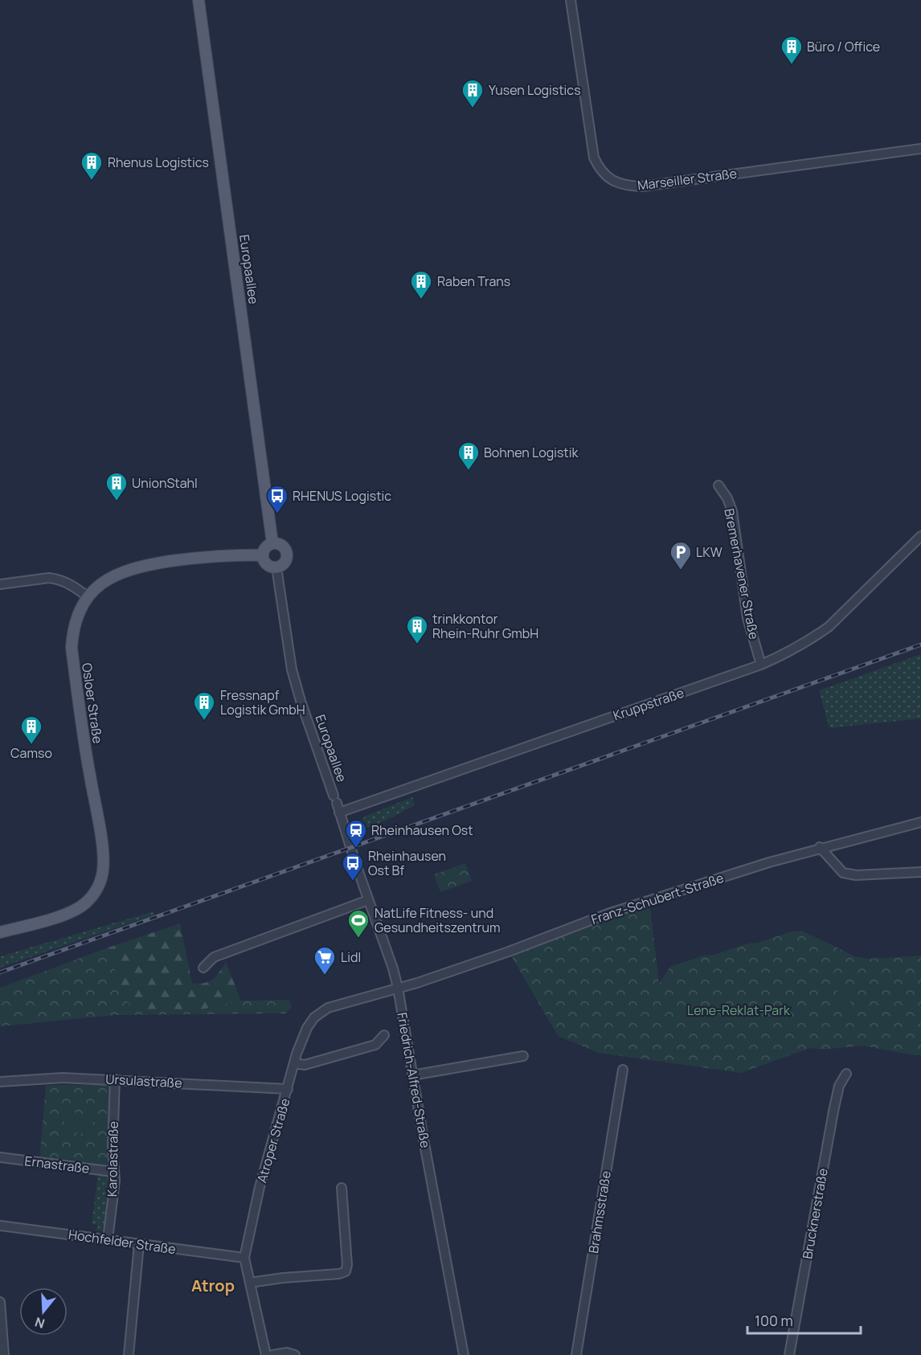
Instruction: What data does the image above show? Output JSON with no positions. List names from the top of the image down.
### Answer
{
  "streets": {
    "main road": ["Europaallee", "Osloer Straße"],
    "street": [
      "Marseiller Straße",
      "Bremerhavener Straße",
      "Kruppstraße",
      "Franz-Schubert-Straße",
      "Friedrich-Alfred-Straße",
      "Ursulastraße",
      "Atroper Straße",
      "Karolastraße",
      "Ernastraße",
      "Brahmsstraße",
      "Brucknerstraße",
      "Hochfelder Straße"
    ]
  },
  "crossings": [
    ["Europaallee", "Osloer Straße"],
    ["Europaallee", "Kruppstraße"],
    ["Europaallee", "Friedrich-Alfred-Straße"],
    ["Bremerhavener Straße", "Kruppstraße"],
    ["Kruppstraße", "Friedrich-Alfred-Straße"],
    ["Franz-Schubert-Straße", "Friedrich-Alfred-Straße"],
    ["Franz-Schubert-Straße", "Atroper Straße"],
    ["Friedrich-Alfred-Straße", "Atroper Straße"],
    ["Ursulastraße", "Atroper Straße"],
    ["Ursulastraße", "Karolastraße"],
    ["Atroper Straße", "Hochfelder Straße"],
    ["Karolastraße", "Ernastraße"],
    ["Karolastraße", "Hochfelder Straße"]
  ],
  "districts": ["Atrop"],
  "parks": ["Lene-Reklat-Park"],
  "places": {
    "building": [
      "Büro / Office",
      "Yusen Logistics",
      "Rhenus Logistics",
      "Raben Trans",
      "Bohnen Logistik",
      "UnionStahl",
      "trinkkontor Rhein-Ruhr GmbH",
      "Fressnapf Logistik GmbH",
      "Camso"
    ],
    "bus stop": ["RHENUS Logistic", "Rheinhausen Ost Bf"],
    "parking": ["LKW"],
    "station": ["Rheinhausen Ost"],
    "sports": ["NatLife Fitness- und Gesundheitszentrum"],
    "supermarket": ["Lidl"]
  },
  "scale_bar": "100 m",
  "north": "bottom"
}
